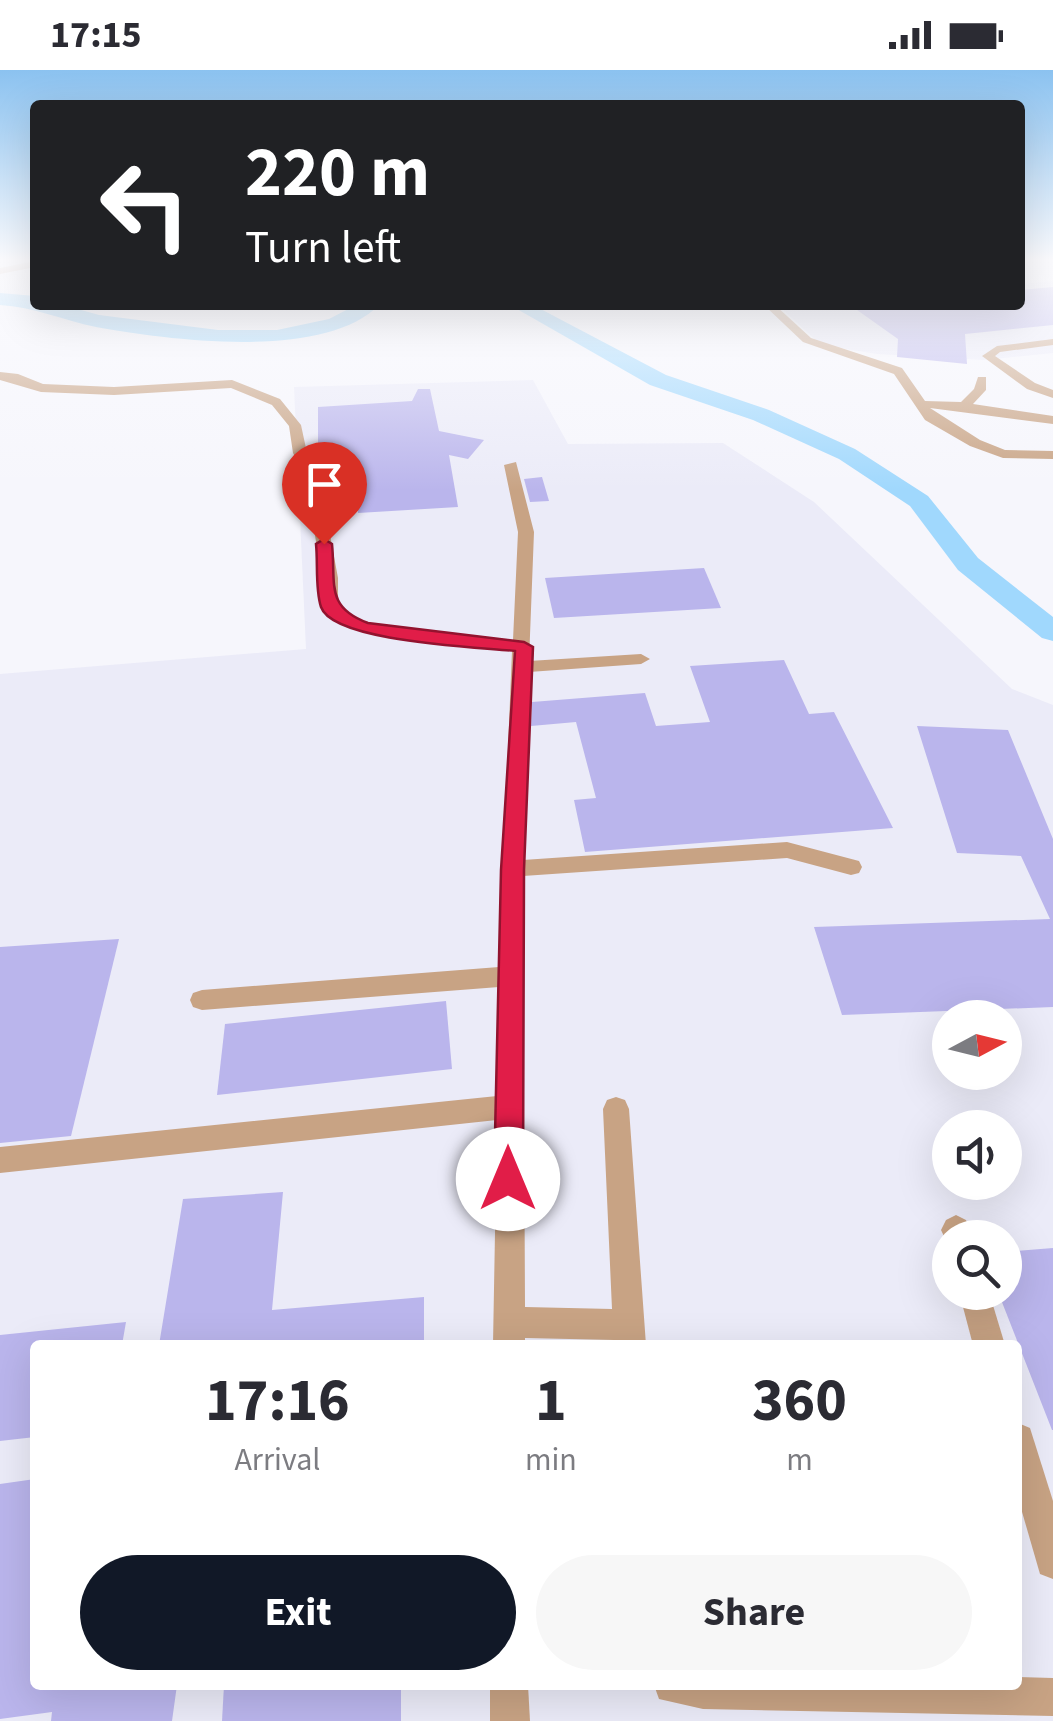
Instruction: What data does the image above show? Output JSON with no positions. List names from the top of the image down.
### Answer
{
  "north": "right",
  "page": {
    "status": "17:15",
    "turn": ["220 m", "Turn left"],
    "eta": [
      "17:16",
      "Arrival",
      "1",
      "min",
      "360",
      "m"
    ],
    "buttons": ["Exit", "Share"]
  }
}
